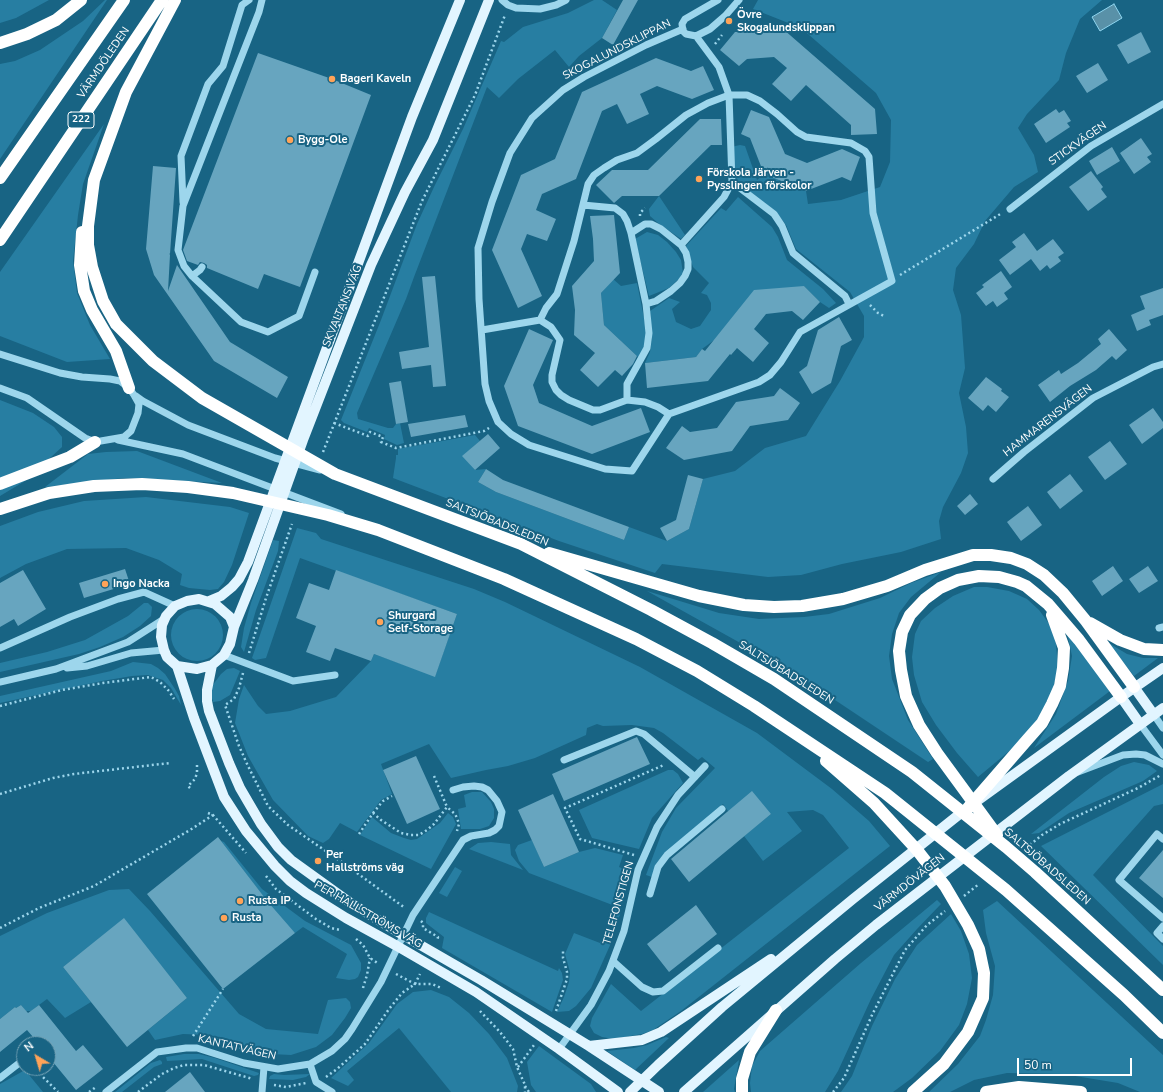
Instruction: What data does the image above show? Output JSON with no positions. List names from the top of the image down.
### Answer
{
  "streets": {
    "highway": ["VÄRMDÖLEDEN", "222", "SALTSJÖBADSLEDEN"],
    "main road": ["SKVALTANS VÄG", "VÄRMDÖVÄGEN", "PER HALLSTRÖMS VÄG"],
    "street": [
      "SKOGALUNDSKLIPPAN",
      "STICKVÄGEN",
      "HAMMARENSVÄGEN",
      "TELEFONSTIGEN",
      "KANTATVÄGEN"
    ]
  },
  "crossings": [
    ["SKVALTANS VÄG", "PER HALLSTRÖMS VÄG"],
    ["VÄRMDÖVÄGEN", "PER HALLSTRÖMS VÄG"],
    ["TELEFONSTIGEN", "PER HALLSTRÖMS VÄG"],
    ["PER HALLSTRÖMS VÄG", "KANTATVÄGEN"]
  ],
  "places": [
    "Övre Skogalundsklippan",
    "Bageri Kaveln",
    "Bygg-Ole",
    "Förskola Järven - Pysslingen förskolor",
    "Ingo Nacka",
    "Shurgard Self-Storage",
    "Per Hallströms väg",
    "Rusta IP",
    "Rusta"
  ],
  "scale_bar": "50 m",
  "north": "top left"
}
